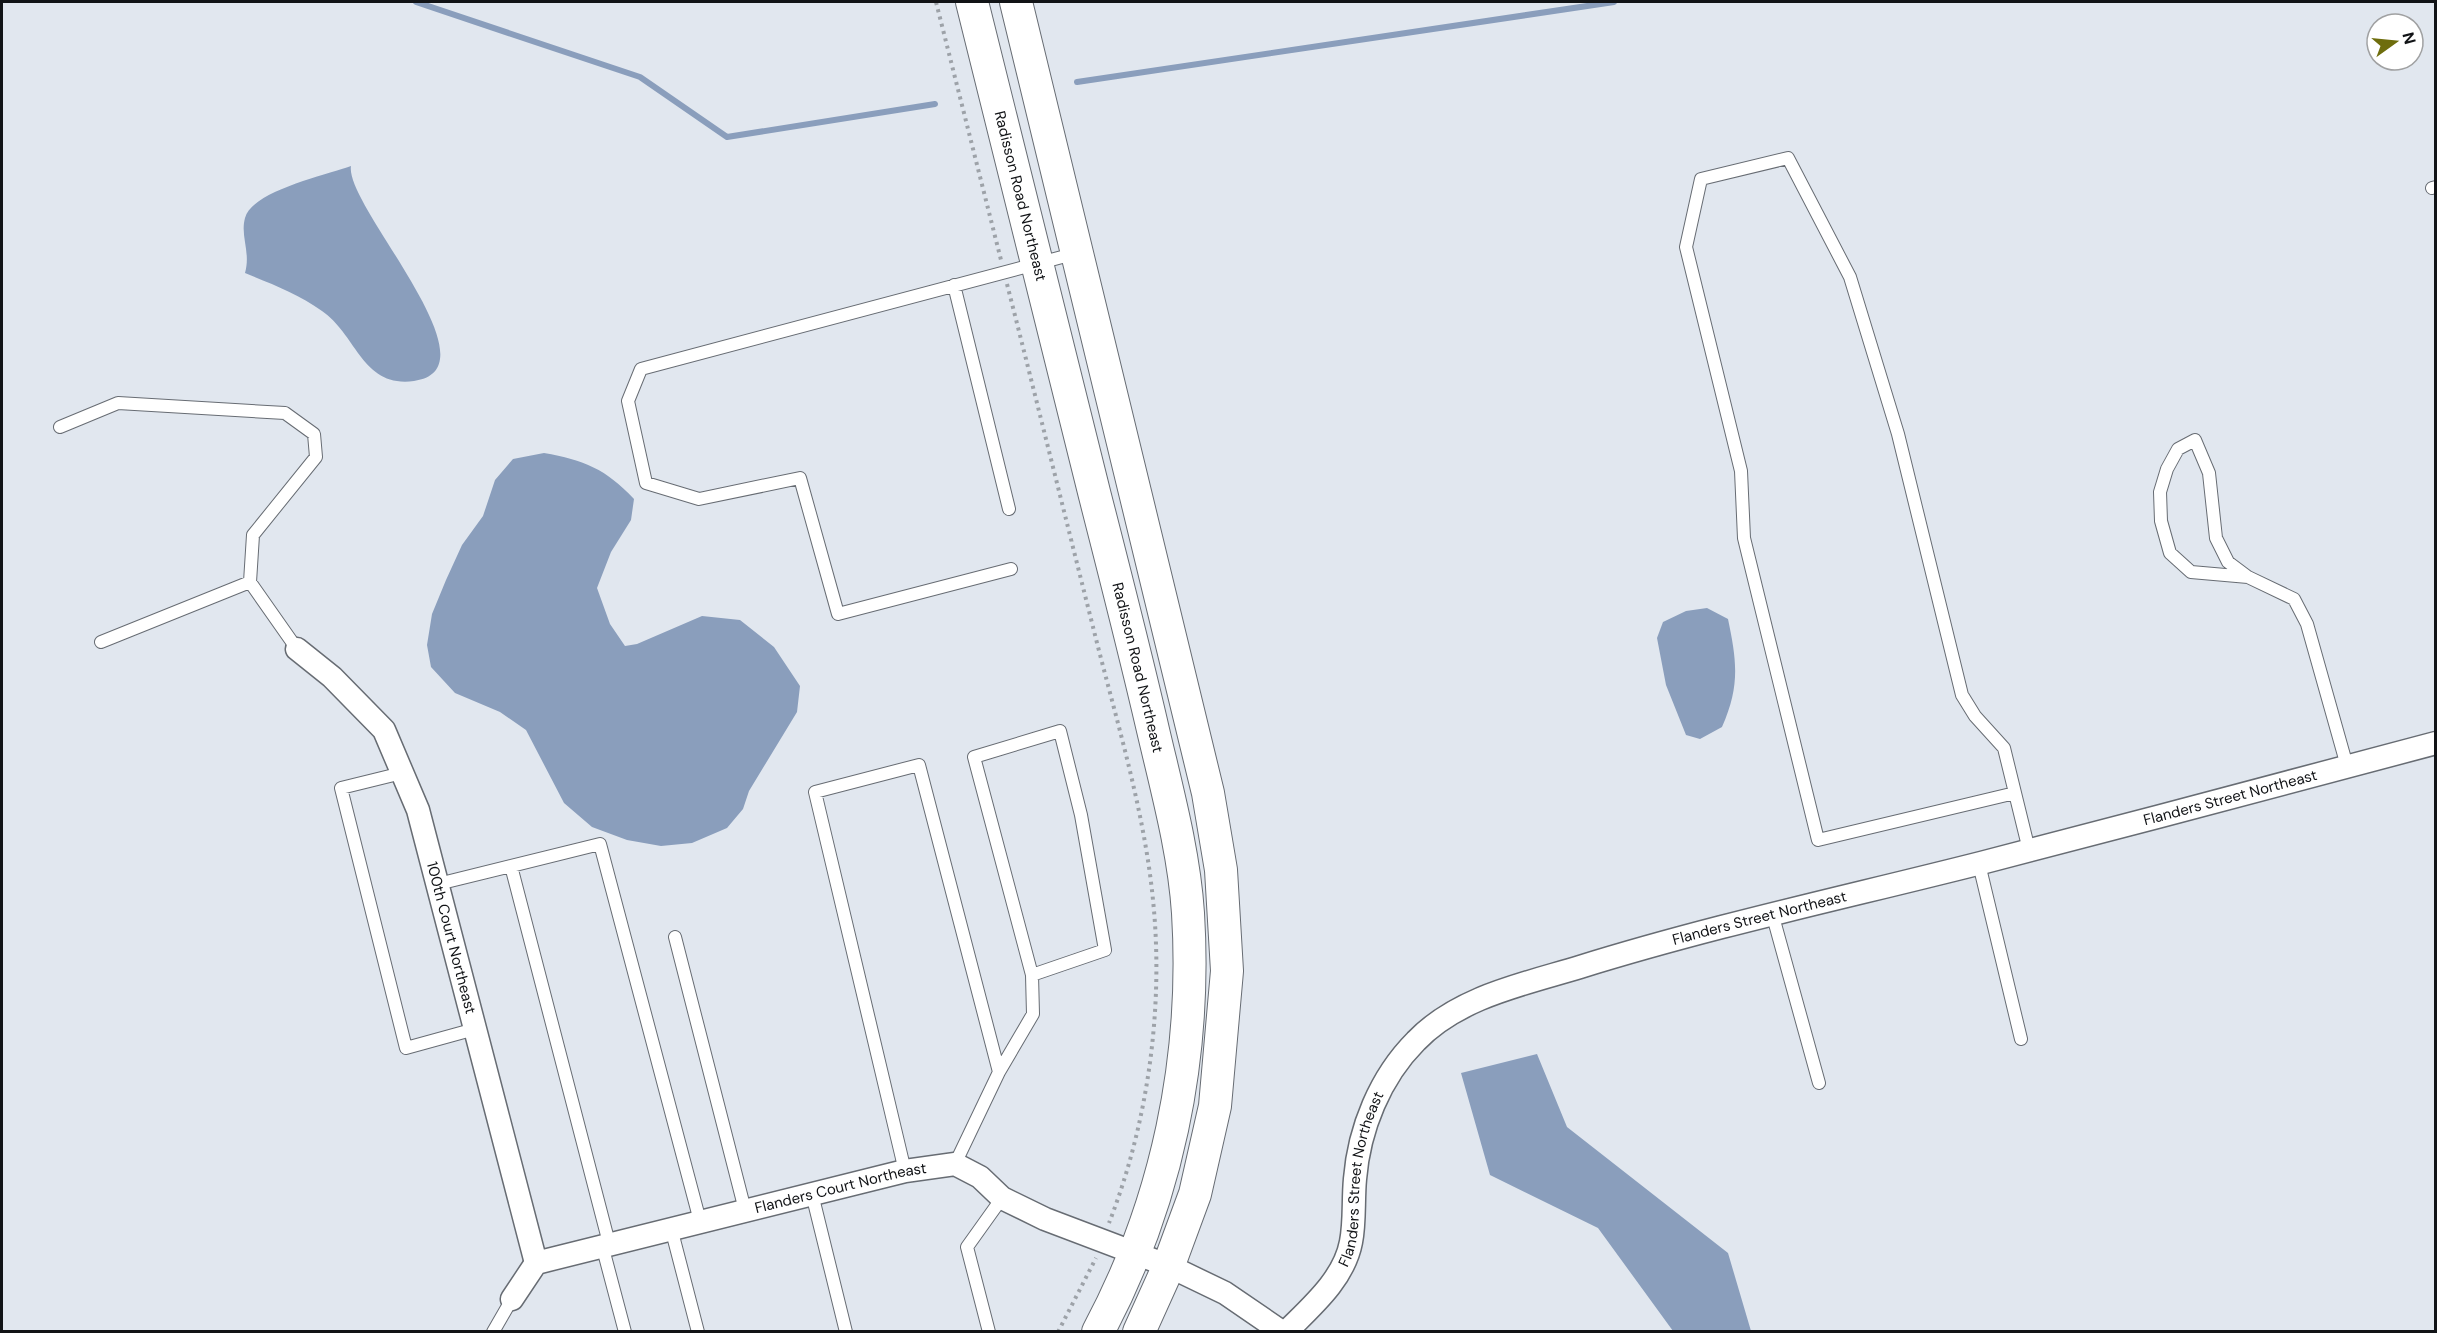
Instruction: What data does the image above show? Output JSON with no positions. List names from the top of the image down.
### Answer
{
  "streets": {
    "main road": ["Radisson Road Northeast"],
    "street": ["Flanders Street Northeast", "100th Court Northeast", "Flanders Court Northeast"]
  },
  "crossings": [
    ["100th Court Northeast", "Flanders Court Northeast"]
  ],
  "north": "right"
}
